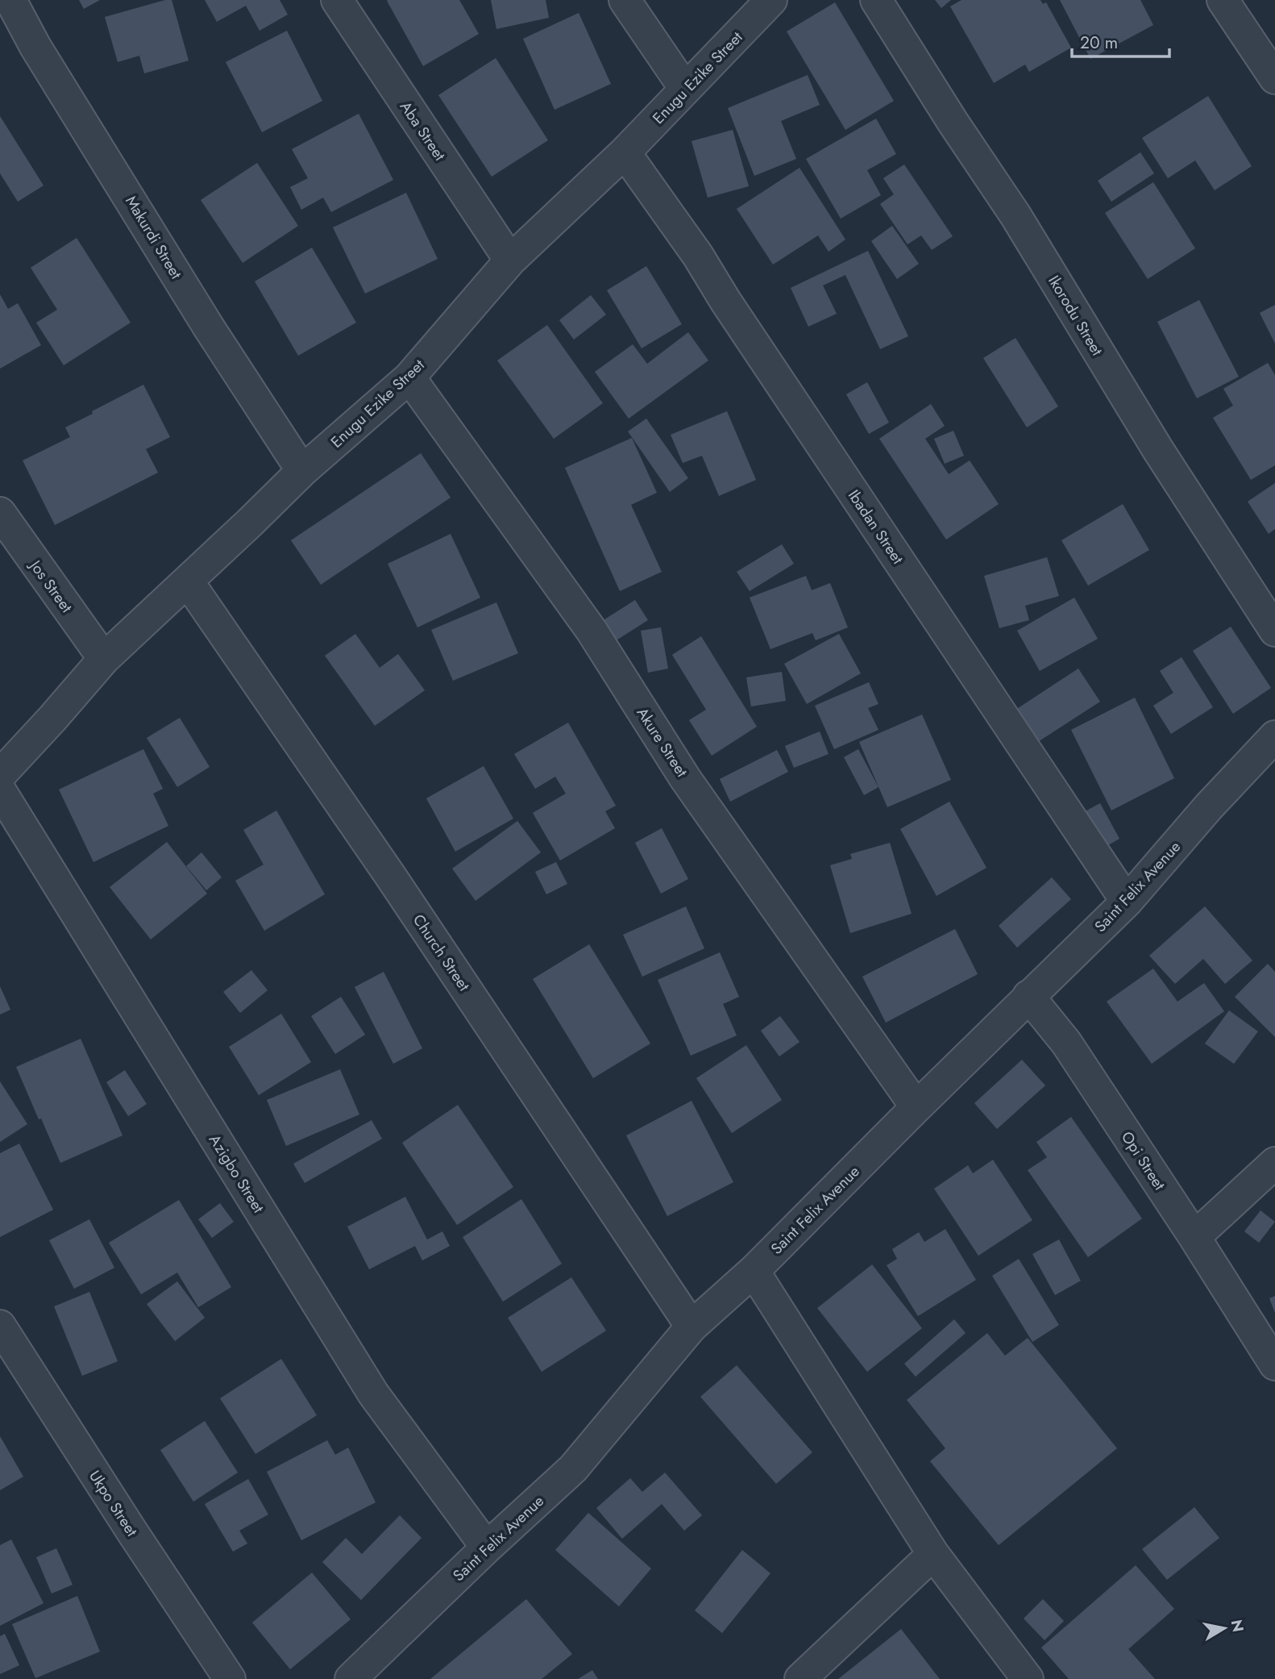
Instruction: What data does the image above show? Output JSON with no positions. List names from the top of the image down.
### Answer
{
  "streets": {
    "street": [
      "Enugu Ezike Street",
      "Aba Street",
      "Makurdi Street",
      "Ikorodu Street",
      "Ibadan Street",
      "Jos Street",
      "Akure Street",
      "Saint Felix Avenue",
      "Church Street",
      "Opi Street",
      "Azigbo Street",
      "Ukpo Street"
    ]
  },
  "crossings": [
    ["Enugu Ezike Street", "Aba Street"],
    ["Enugu Ezike Street", "Makurdi Street"],
    ["Enugu Ezike Street", "Ibadan Street"],
    ["Enugu Ezike Street", "Jos Street"],
    ["Enugu Ezike Street", "Akure Street"],
    ["Enugu Ezike Street", "Church Street"],
    ["Ibadan Street", "Saint Felix Avenue"],
    ["Akure Street", "Saint Felix Avenue"],
    ["Saint Felix Avenue", "Church Street"],
    ["Saint Felix Avenue", "Opi Street"],
    ["Saint Felix Avenue", "Azigbo Street"]
  ],
  "scale_bar": "20 m",
  "north": "right"
}
